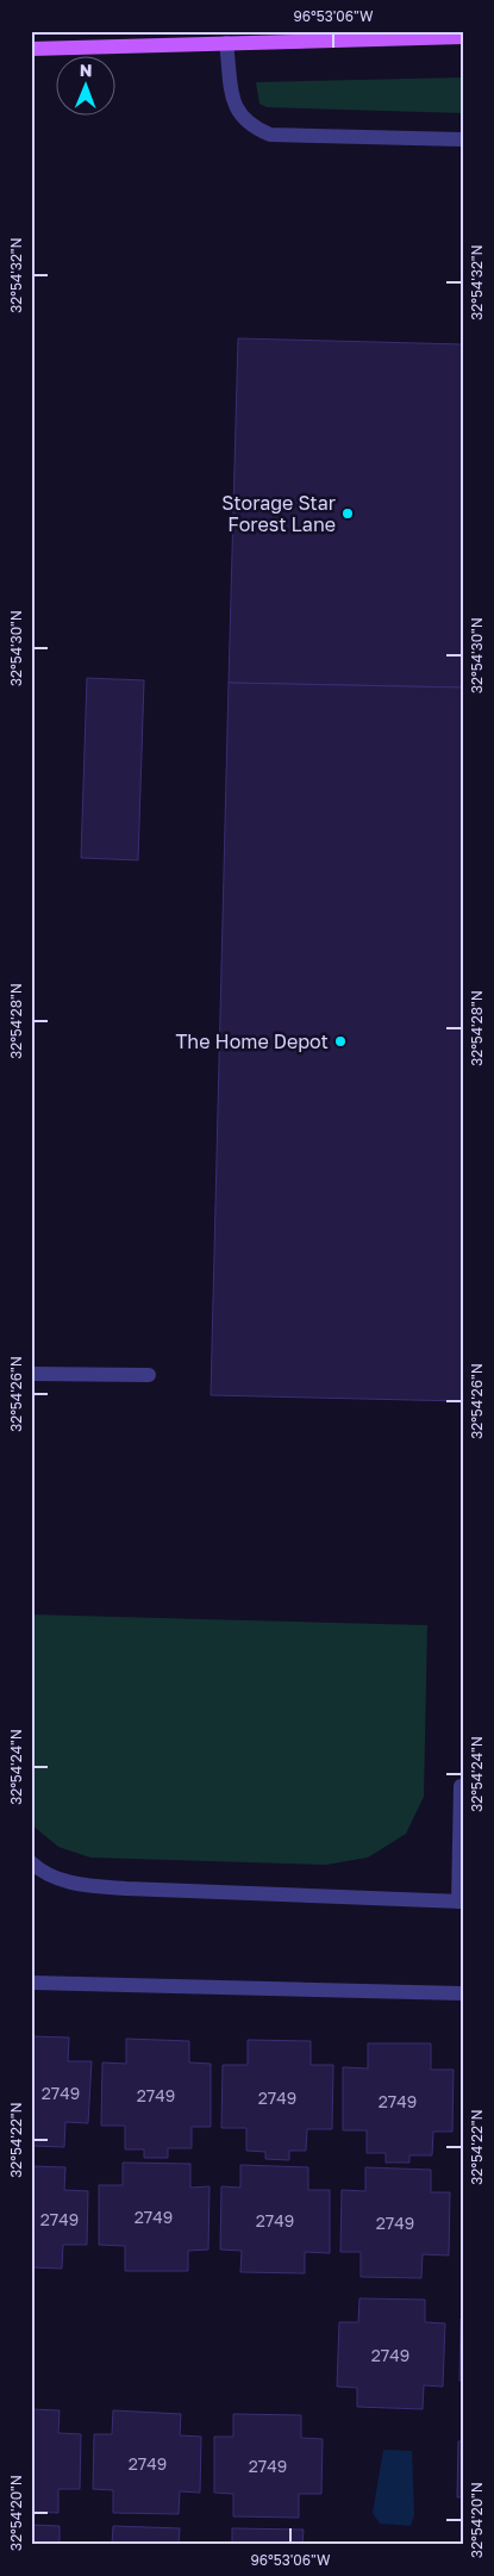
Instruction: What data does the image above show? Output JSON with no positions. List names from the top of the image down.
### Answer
{
  "places": ["Storage Star Forest Lane", "The Home Depot"],
  "house_numbers": [
    "2749",
    "2749",
    "2749",
    "2749",
    "2749",
    "2749",
    "2749",
    "2749",
    "2749",
    "2749",
    "2749"
  ],
  "north": "top",
  "coordinates": [
    "96°53'06\"W",
    "32°54'32\"N",
    "32°54'30\"N",
    "32°54'28\"N",
    "32°54'26\"N",
    "32°54'24\"N",
    "32°54'22\"N",
    "32°54'20\"N"
  ]
}
